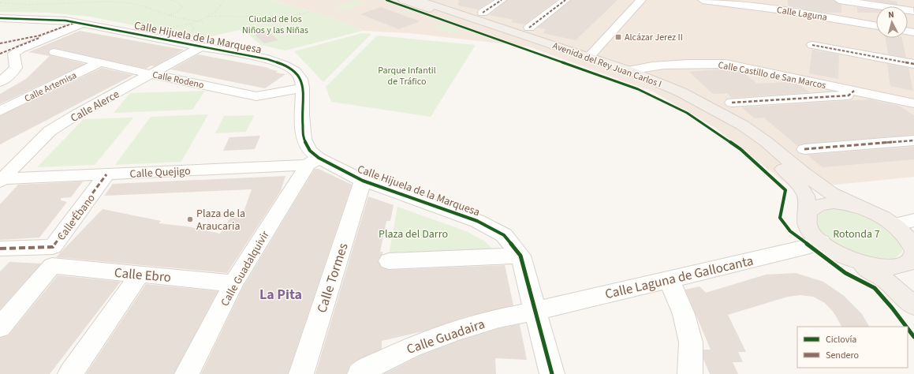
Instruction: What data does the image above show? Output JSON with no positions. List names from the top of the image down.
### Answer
{
  "streets": {
    "main road": ["Avenida del Rey Juan Carlos I"],
    "street": [
      "Calle Laguna",
      "Calle Hijuela de la Marquesa",
      "Calle Castillo de San Marcos",
      "Calle Rodeno",
      "Calle Artemisa",
      "Calle Alerce",
      "Calle Quejigo",
      "Calle Ébano",
      "Calle Guadalquivir",
      "Calle Ebro",
      "Calle Laguna de Gallocanta",
      "Calle Tormes",
      "Calle Guadaira"
    ]
  },
  "crossings": [
    ["Calle Hijuela de la Marquesa", "Calle Rodeno"],
    ["Calle Hijuela de la Marquesa", "Calle Alerce"],
    ["Calle Hijuela de la Marquesa", "Calle Quejigo"],
    ["Calle Hijuela de la Marquesa", "Calle Guadalquivir"],
    ["Calle Hijuela de la Marquesa", "Calle Laguna de Gallocanta"],
    ["Calle Hijuela de la Marquesa", "Calle Tormes"],
    ["Calle Hijuela de la Marquesa", "Calle Guadaira"],
    ["Avenida del Rey Juan Carlos I", "Calle Castillo de San Marcos"],
    ["Avenida del Rey Juan Carlos I", "Calle Laguna de Gallocanta"],
    ["Calle Rodeno", "Calle Artemisa"],
    ["Calle Rodeno", "Calle Alerce"],
    ["Calle Alerce", "Calle Quejigo"],
    ["Calle Quejigo", "Calle Ébano"],
    ["Calle Quejigo", "Calle Guadalquivir"],
    ["Calle Guadalquivir", "Calle Ebro"],
    ["Calle Laguna de Gallocanta", "Calle Guadaira"]
  ],
  "districts": ["La Pita"],
  "parks": [
    "Ciudad de los Niños y las Niñas",
    "Parque Infantil de Tráfico",
    "Plaza del Darro",
    "Rotonda 7"
  ],
  "places": {
    "transit": ["Alcázar Jerez II"],
    "other": ["Plaza de la Araucaria"]
  },
  "legend": ["Ciclovía", "Sendero"],
  "north": "top"
}
